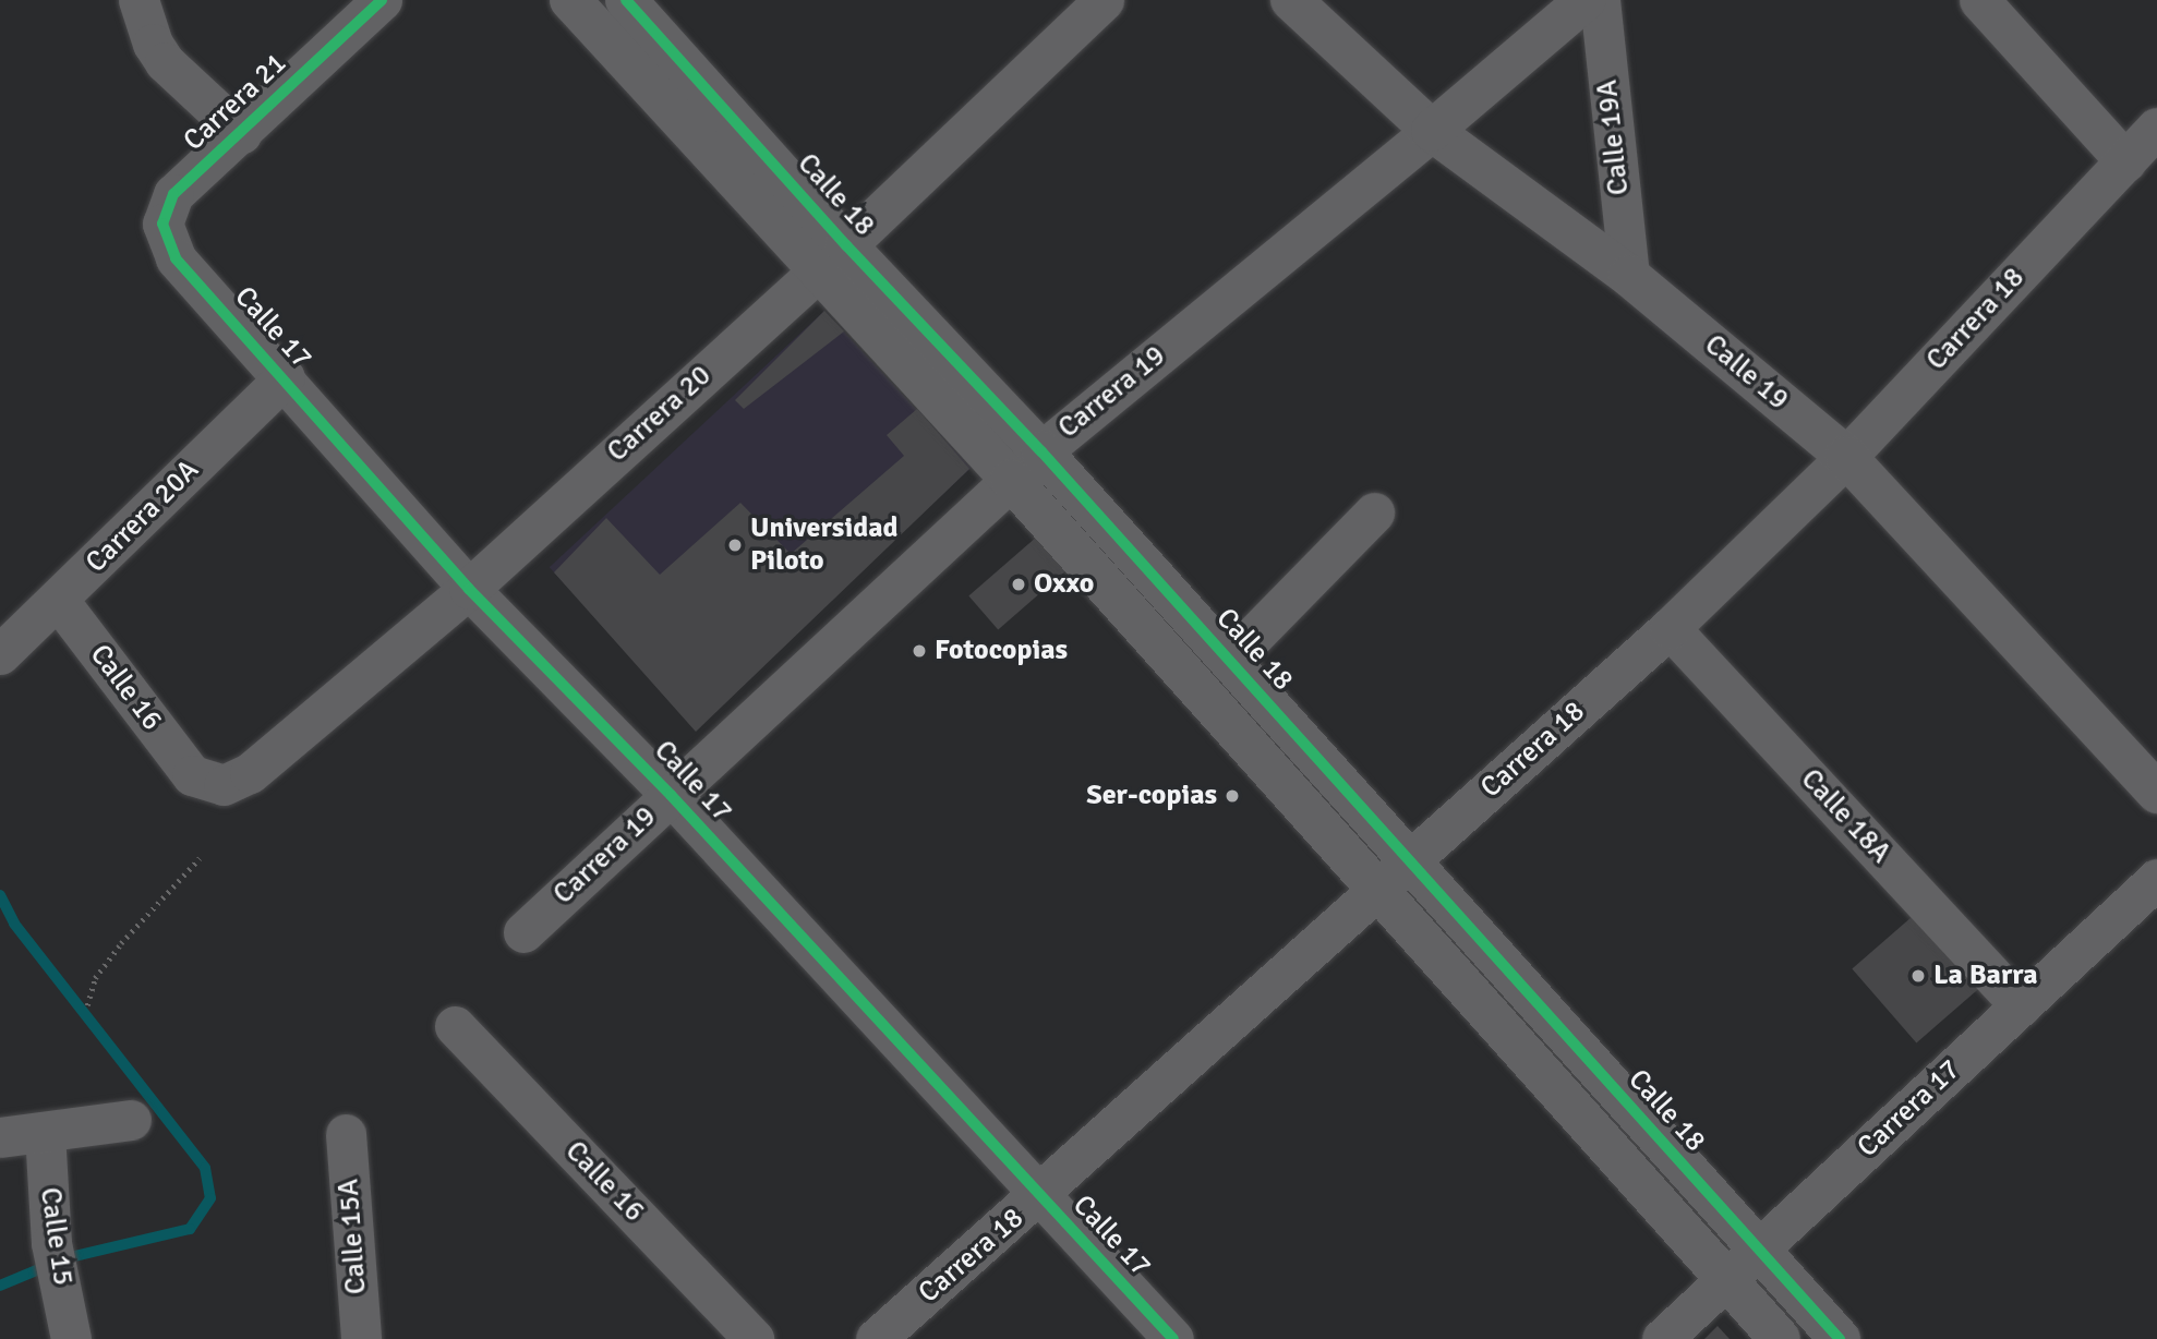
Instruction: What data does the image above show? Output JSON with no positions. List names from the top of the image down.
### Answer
{
  "streets": {
    "street": [
      "Carrera 21",
      "Calle 19A",
      "Calle 18",
      "Carrera 18",
      "Calle 17",
      "Calle 19",
      "Carrera 19",
      "Carrera 20",
      "Carrera 20A",
      "Calle 16",
      "Calle 18A",
      "Carrera 17",
      "Calle 15",
      "Calle 15A"
    ]
  },
  "crossings": [
    ["Carrera 21", "Calle 17"],
    ["Calle 19A", "Calle 19"],
    ["Calle 18", "Carrera 18"],
    ["Calle 18", "Carrera 19"],
    ["Calle 18", "Carrera 20"],
    ["Calle 18", "Carrera 17"],
    ["Carrera 18", "Calle 17"],
    ["Carrera 18", "Calle 19"],
    ["Carrera 18", "Calle 18A"],
    ["Calle 17", "Carrera 19"],
    ["Calle 17", "Carrera 20"],
    ["Calle 17", "Carrera 20A"],
    ["Calle 19", "Carrera 19"],
    ["Carrera 20", "Calle 16"],
    ["Carrera 20A", "Calle 16"],
    ["Calle 18A", "Carrera 17"]
  ],
  "places": [
    "Universidad Piloto",
    "Oxxo",
    "Fotocopias",
    "Ser-copias",
    "La Barra"
  ]
}
